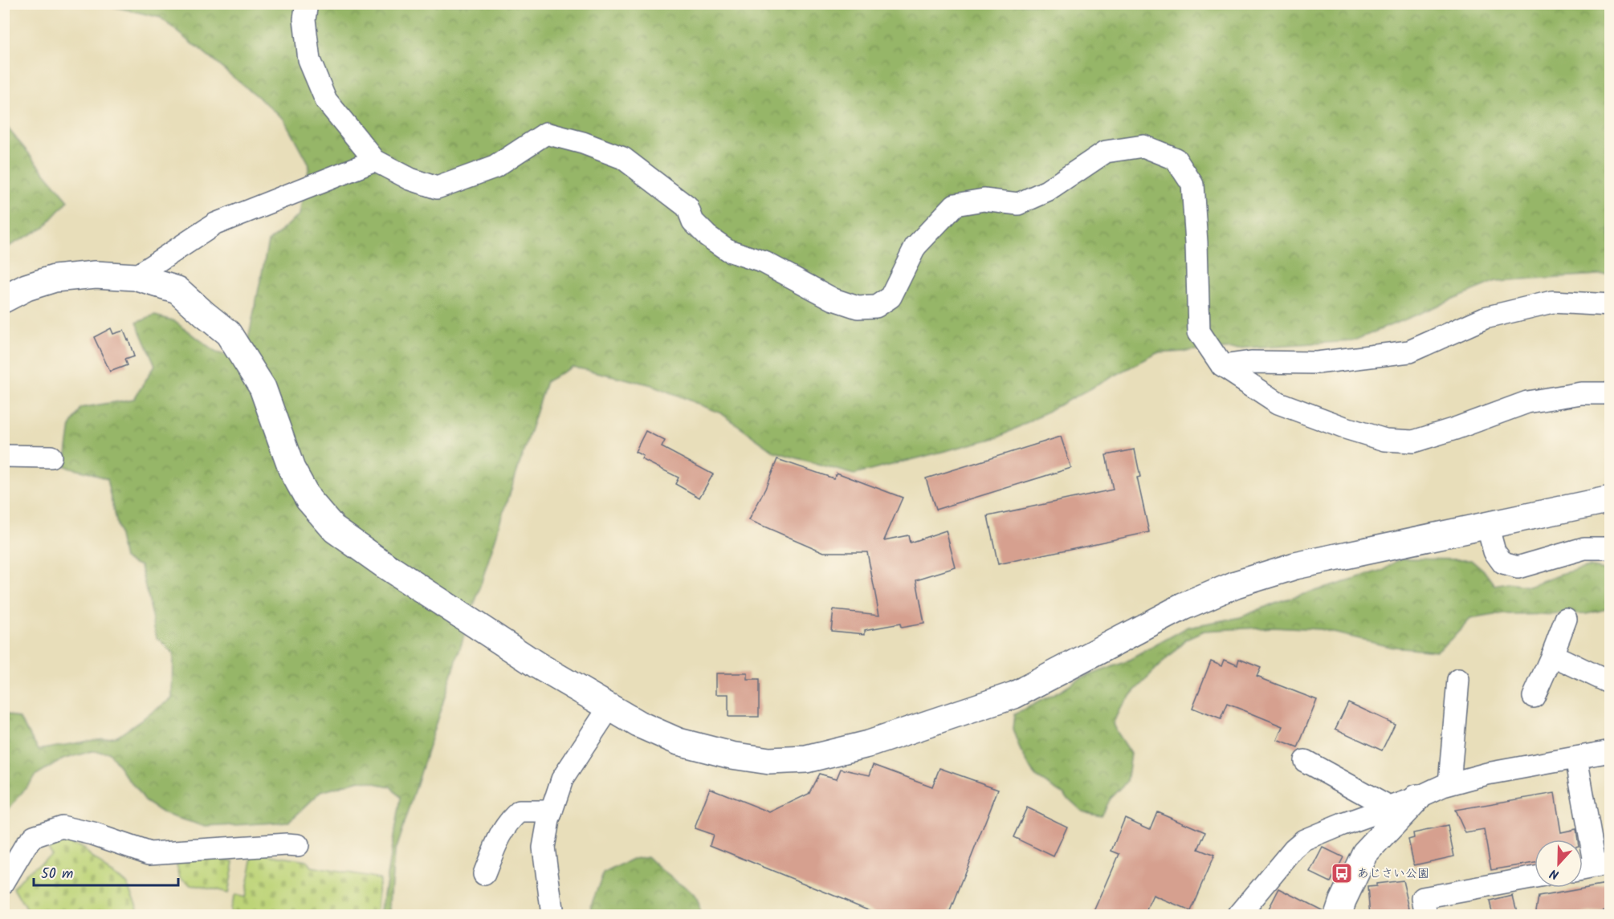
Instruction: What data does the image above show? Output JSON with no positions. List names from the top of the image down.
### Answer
{
  "places": {
    "bus stop": ["あじさい公園"]
  },
  "scale_bar": "50 m",
  "north": "bottom"
}
